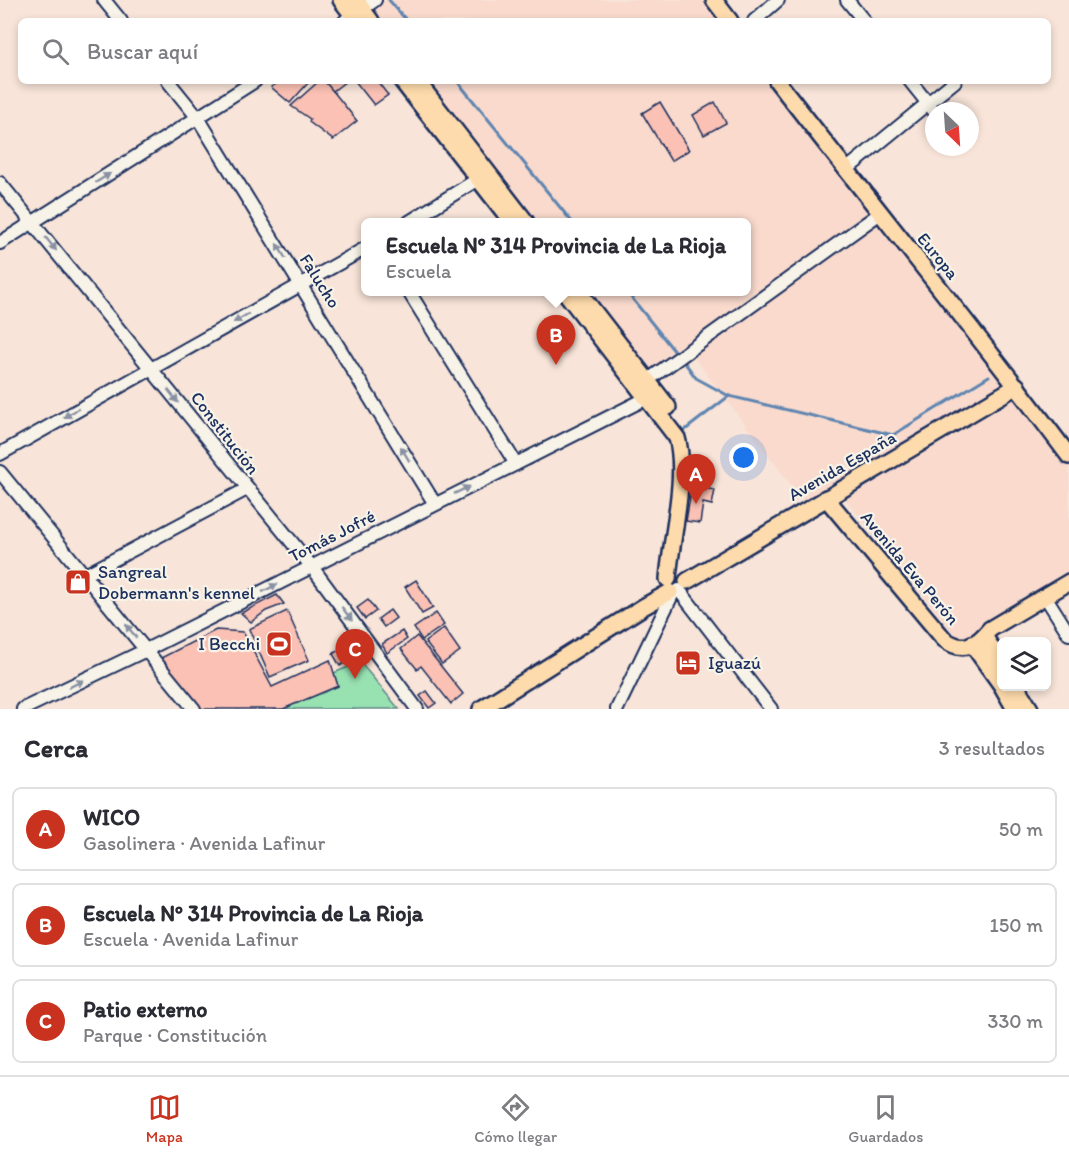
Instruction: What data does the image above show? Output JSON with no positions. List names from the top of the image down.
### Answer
{
  "streets": {
    "main road": ["Europa", "Avenida España", "Avenida Eva Perón"],
    "street": ["Falucho", "Constitución", "Tomás Jofré"]
  },
  "crossings": [
    ["Europa", "Avenida España"],
    ["Europa", "Tomás Jofré"],
    ["Falucho", "Tomás Jofré"],
    ["Constitución", "Tomás Jofré"],
    ["Avenida España", "Avenida Eva Perón"]
  ],
  "one_way": ["Constitución"],
  "places": {
    "shop": ["Sangreal Dobermann's kennel"],
    "sports": ["I Becchi"],
    "hotel": ["Iguazú"]
  },
  "north": "bottom right",
  "page": {
    "search": "Buscar aquí",
    "popup": ["Escuela Nº 314 Provincia de La Rioja", "Escuela"],
    "pins": ["B", "A", "C"],
    "heading": ["Cerca", "3 resultados"],
    "list": [
      {
        "mark": "A",
        "name": "WICO",
        "note": "Gasolinera · Avenida Lafinur",
        "value": "50 m"
      },
      {
        "mark": "B",
        "name": "Escuela Nº 314 Provincia de La Rioja",
        "note": "Escuela · Avenida Lafinur",
        "value": "150 m"
      },
      {
        "mark": "C",
        "name": "Patio externo",
        "note": "Parque · Constitución",
        "value": "330 m"
      }
    ],
    "nav": ["Mapa", "Cómo llegar", "Guardados"]
  }
}
